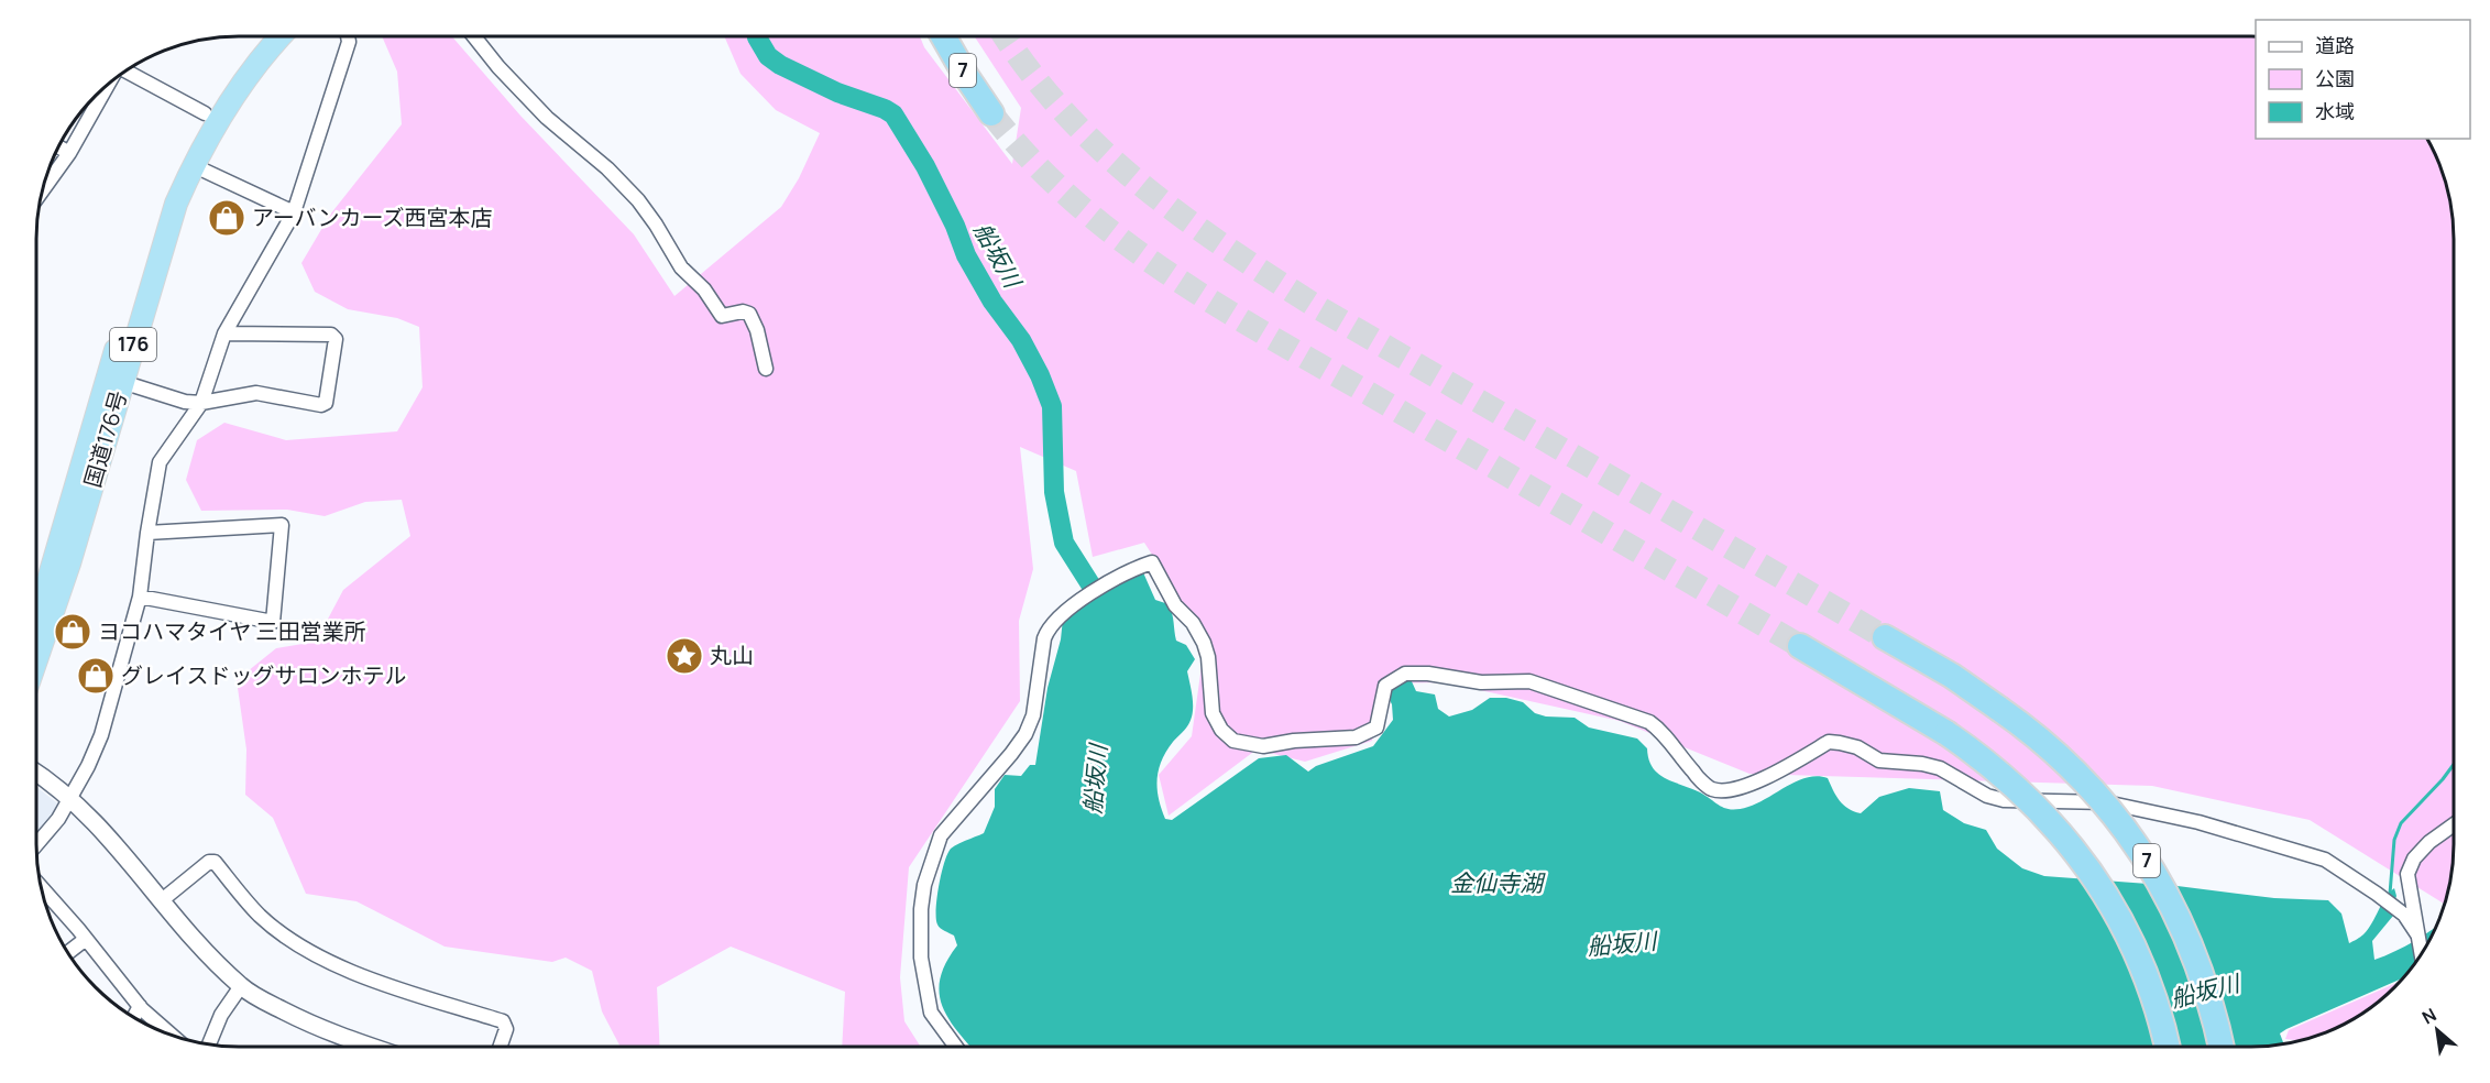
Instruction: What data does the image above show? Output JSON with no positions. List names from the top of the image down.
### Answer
{
  "streets": {
    "highway": ["7", "176", "国道176号"]
  },
  "water": ["船坂川", "金仙寺湖"],
  "places": {
    "shop": ["アーバンカーズ西宮本店", "ヨコハマタイヤ 三田営業所", "グレイスドッグサロンホテル"],
    "place": ["丸山"]
  },
  "legend": ["道路", "公園", "水域"],
  "north": "top left"
}
